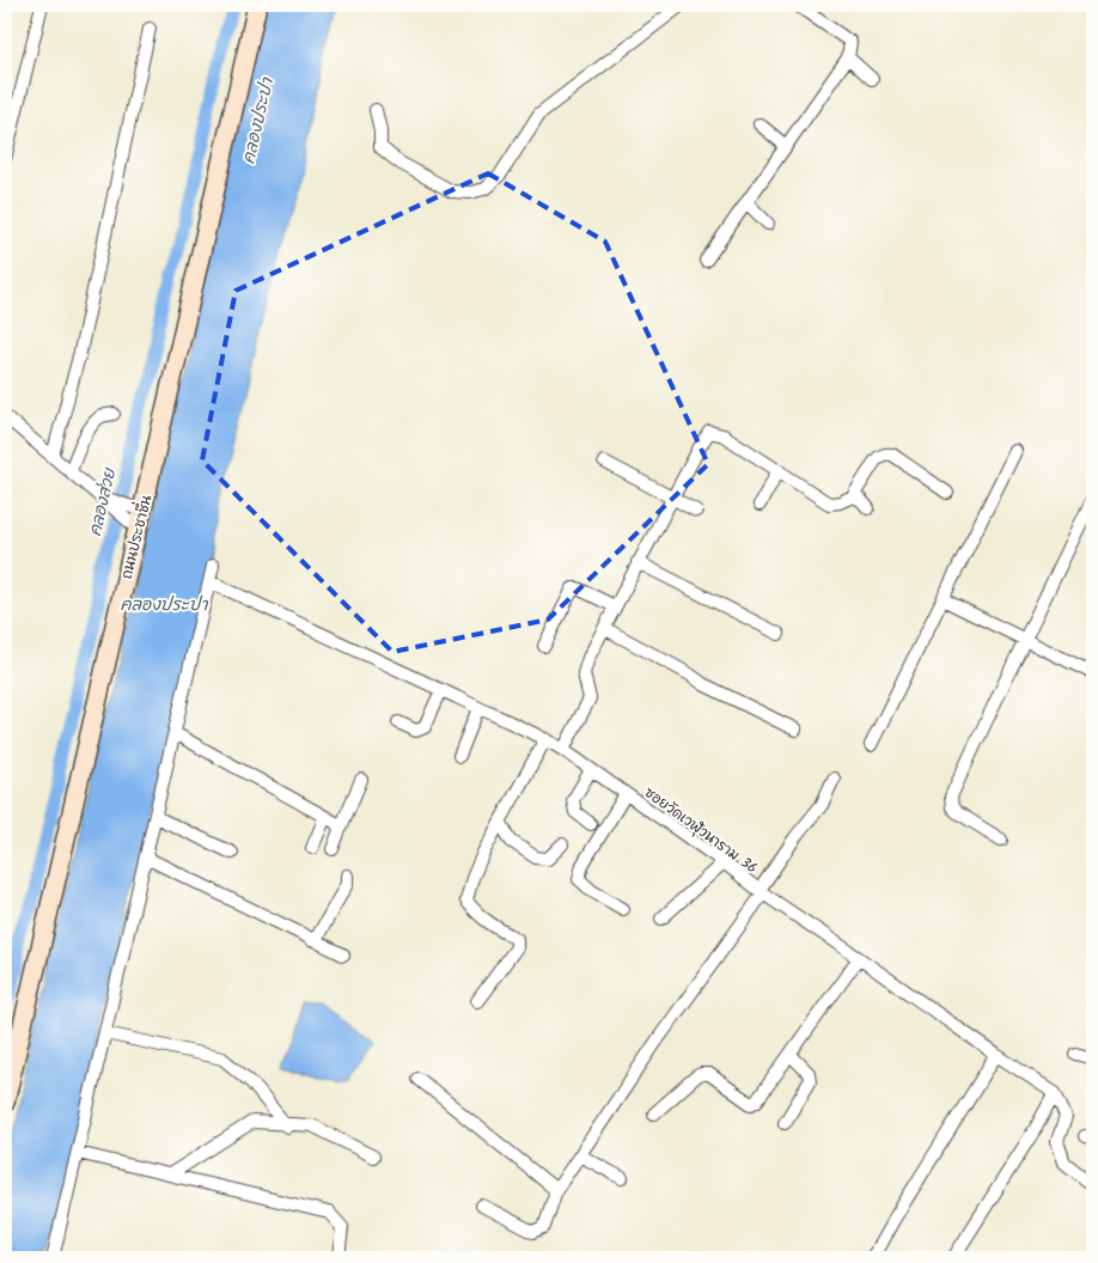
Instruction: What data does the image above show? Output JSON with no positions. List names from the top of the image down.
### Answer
{
  "streets": {
    "street": ["ถนนประชาชื่น", "ซอยวัดเวฬุวนาราม 36"]
  },
  "water": ["คลองประปา", "คลองส่วย"]
}
